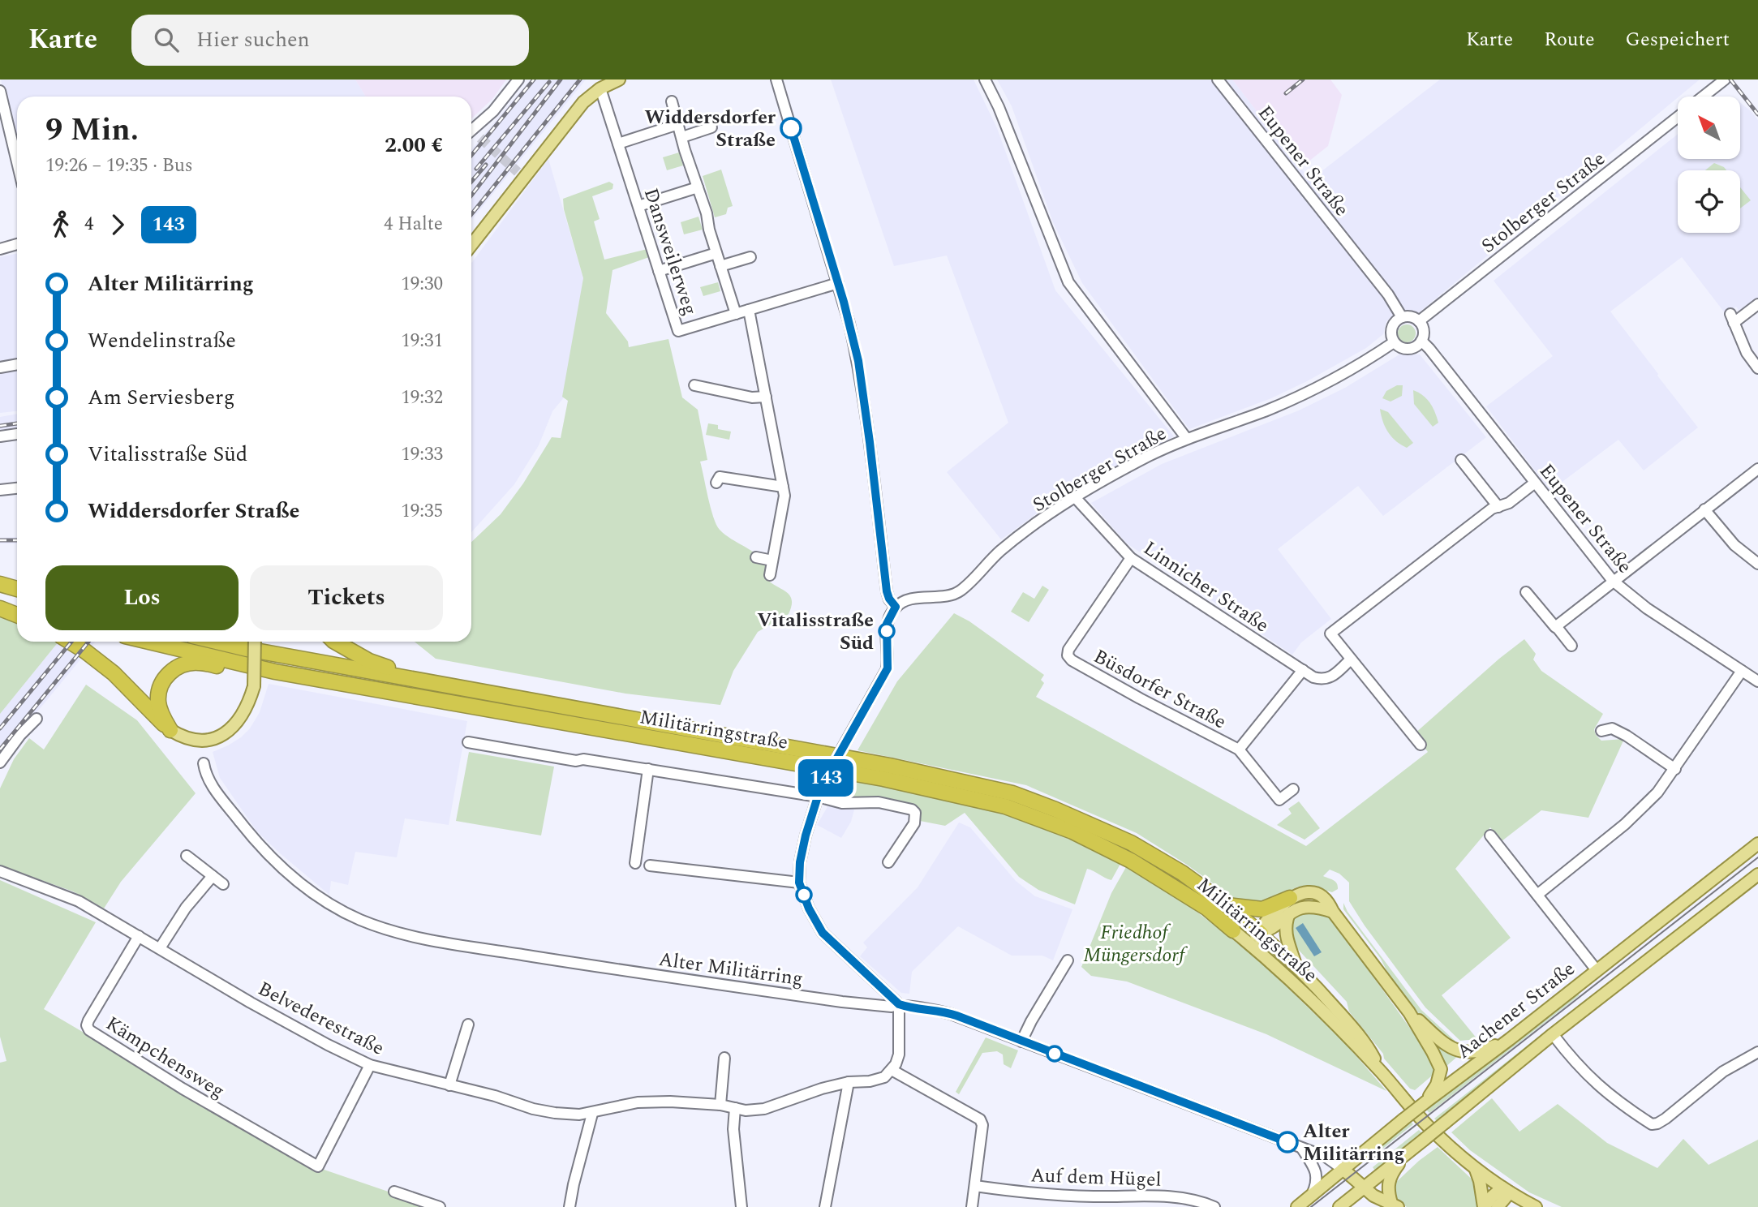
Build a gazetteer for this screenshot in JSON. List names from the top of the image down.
{
  "streets": {
    "highway": ["Militärringstraße"],
    "main road": ["Aachener Straße"],
    "street": [
      "Eupener Straße",
      "Stolberger Straße",
      "Dansweilerweg",
      "Linnicher Straße",
      "Büsdorfer Straße",
      "Alter Militärring",
      "Belvederestraße",
      "Kämpchensweg",
      "Auf dem Hügel"
    ]
  },
  "crossings": [
    ["Eupener Straße", "Stolberger Straße"],
    ["Stolberger Straße", "Linnicher Straße"],
    ["Linnicher Straße", "Büsdorfer Straße"],
    ["Alter Militärring", "Aachener Straße"],
    ["Belvederestraße", "Kämpchensweg"]
  ],
  "parks": ["Friedhof Müngersdorf"],
  "places": ["Widdersdorfer Straße", "Vitalisstraße Süd", "Alter Militärring"],
  "lines": ["bus line 143"],
  "north": "top left",
  "page": {
    "header": "Karte",
    "search": "Hier suchen",
    "nav": ["Karte", "Route", "Gespeichert"],
    "on_map": "143",
    "heading": ["9 Min.", "19:26 – 19:35 · Bus", "2.00 €"],
    "legs": ["4", "143", "4 Halte"],
    "list": [
      {
        "name": "Alter Militärring",
        "value": "19:30"
      },
      {
        "name": "Wendelinstraße",
        "value": "19:31"
      },
      {
        "name": "Am Serviesberg",
        "value": "19:32"
      },
      {
        "name": "Vitalisstraße Süd",
        "value": "19:33"
      },
      {
        "name": "Widdersdorfer Straße",
        "value": "19:35"
      }
    ],
    "buttons": ["Los", "Tickets"]
  }
}
